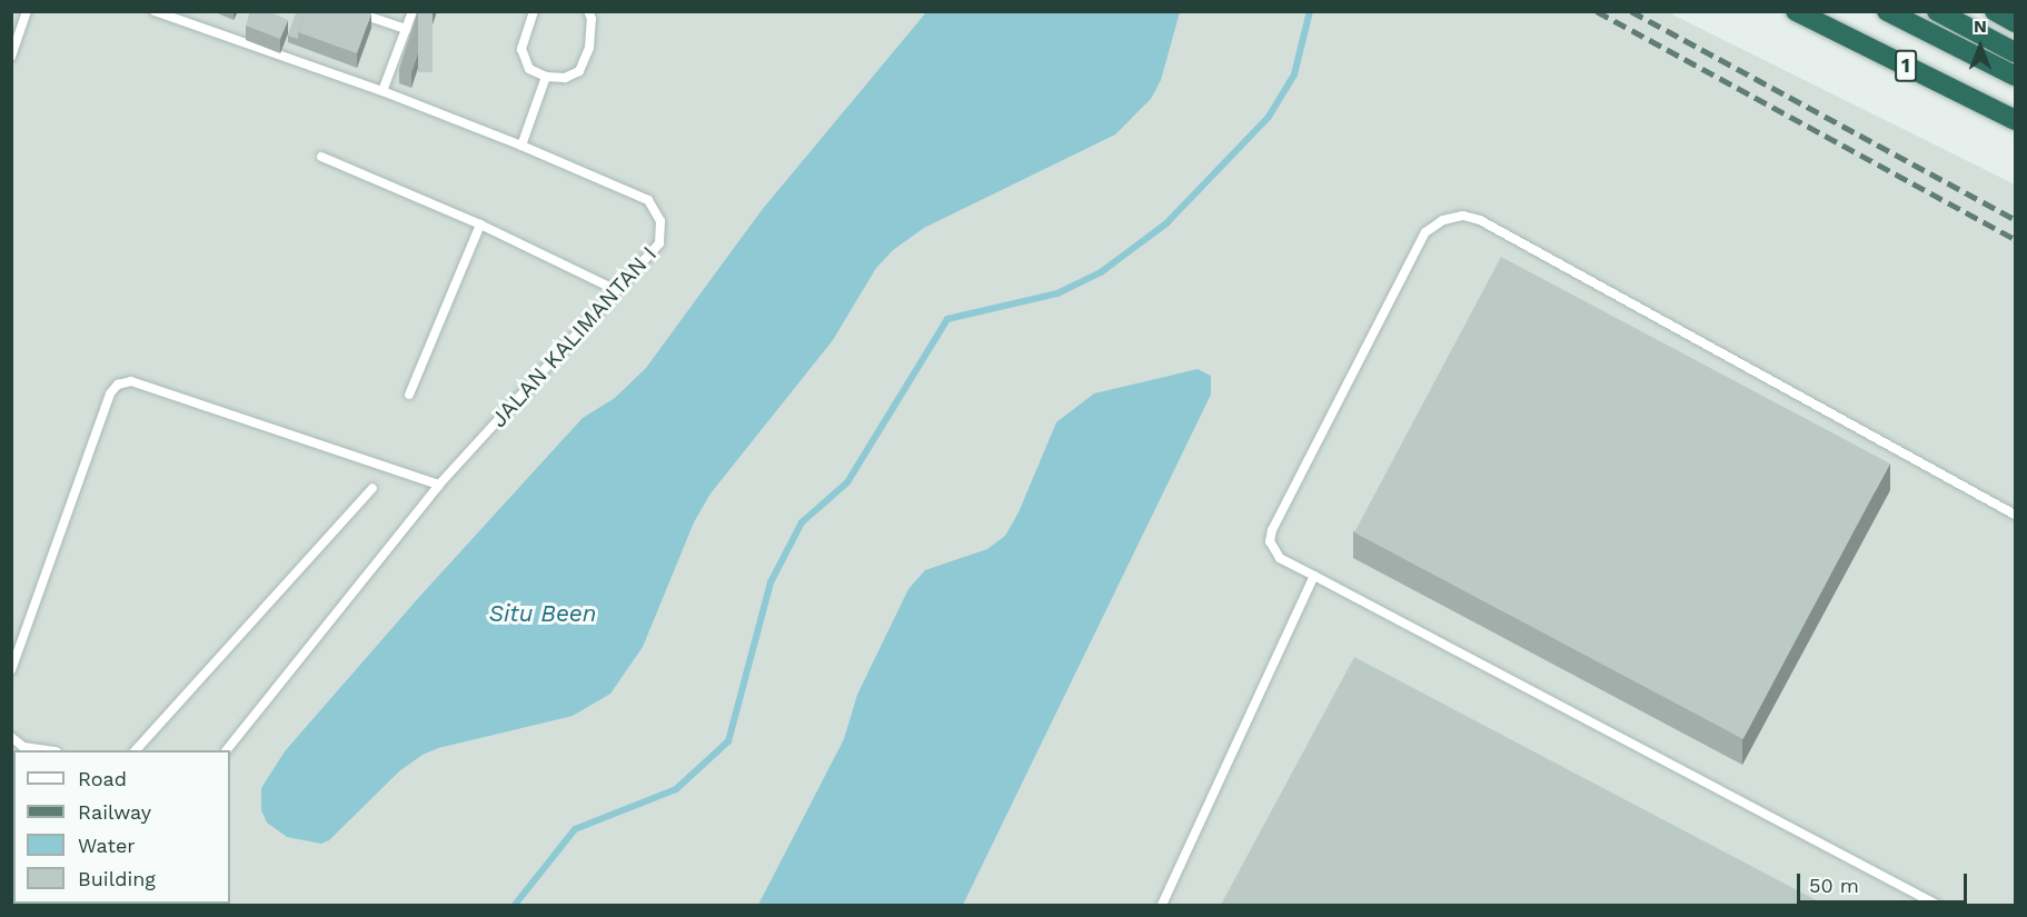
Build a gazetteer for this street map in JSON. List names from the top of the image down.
{
  "streets": {
    "highway": ["1"],
    "lane": ["JALAN KALIMANTAN I"]
  },
  "water": ["Situ Been"],
  "legend": [
    "Road",
    "Railway",
    "Water",
    "Building"
  ],
  "scale_bar": "50 m",
  "north": "top"
}
